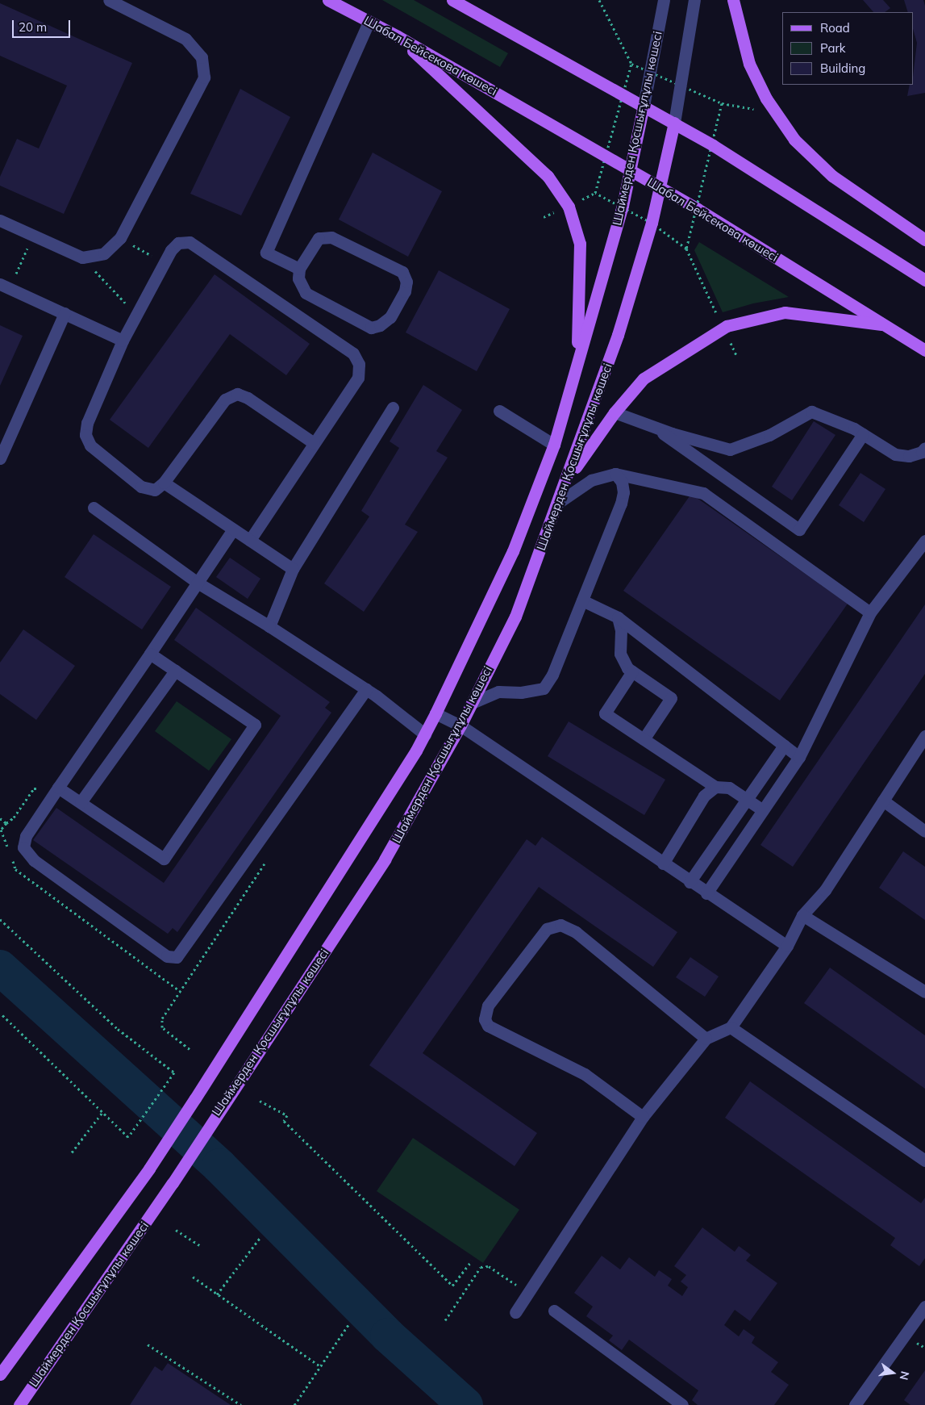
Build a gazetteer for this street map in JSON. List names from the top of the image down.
{
  "streets": {
    "main road": ["Шабал Бейсекова көшесі", "Шаймерден Қосшығұлұлы көшесі"]
  },
  "crossings": [
    ["Шабал Бейсекова көшесі", "Шаймерден Қосшығұлұлы көшесі"]
  ],
  "legend": ["Road", "Park", "Building"],
  "scale_bar": "20 m",
  "north": "right"
}
